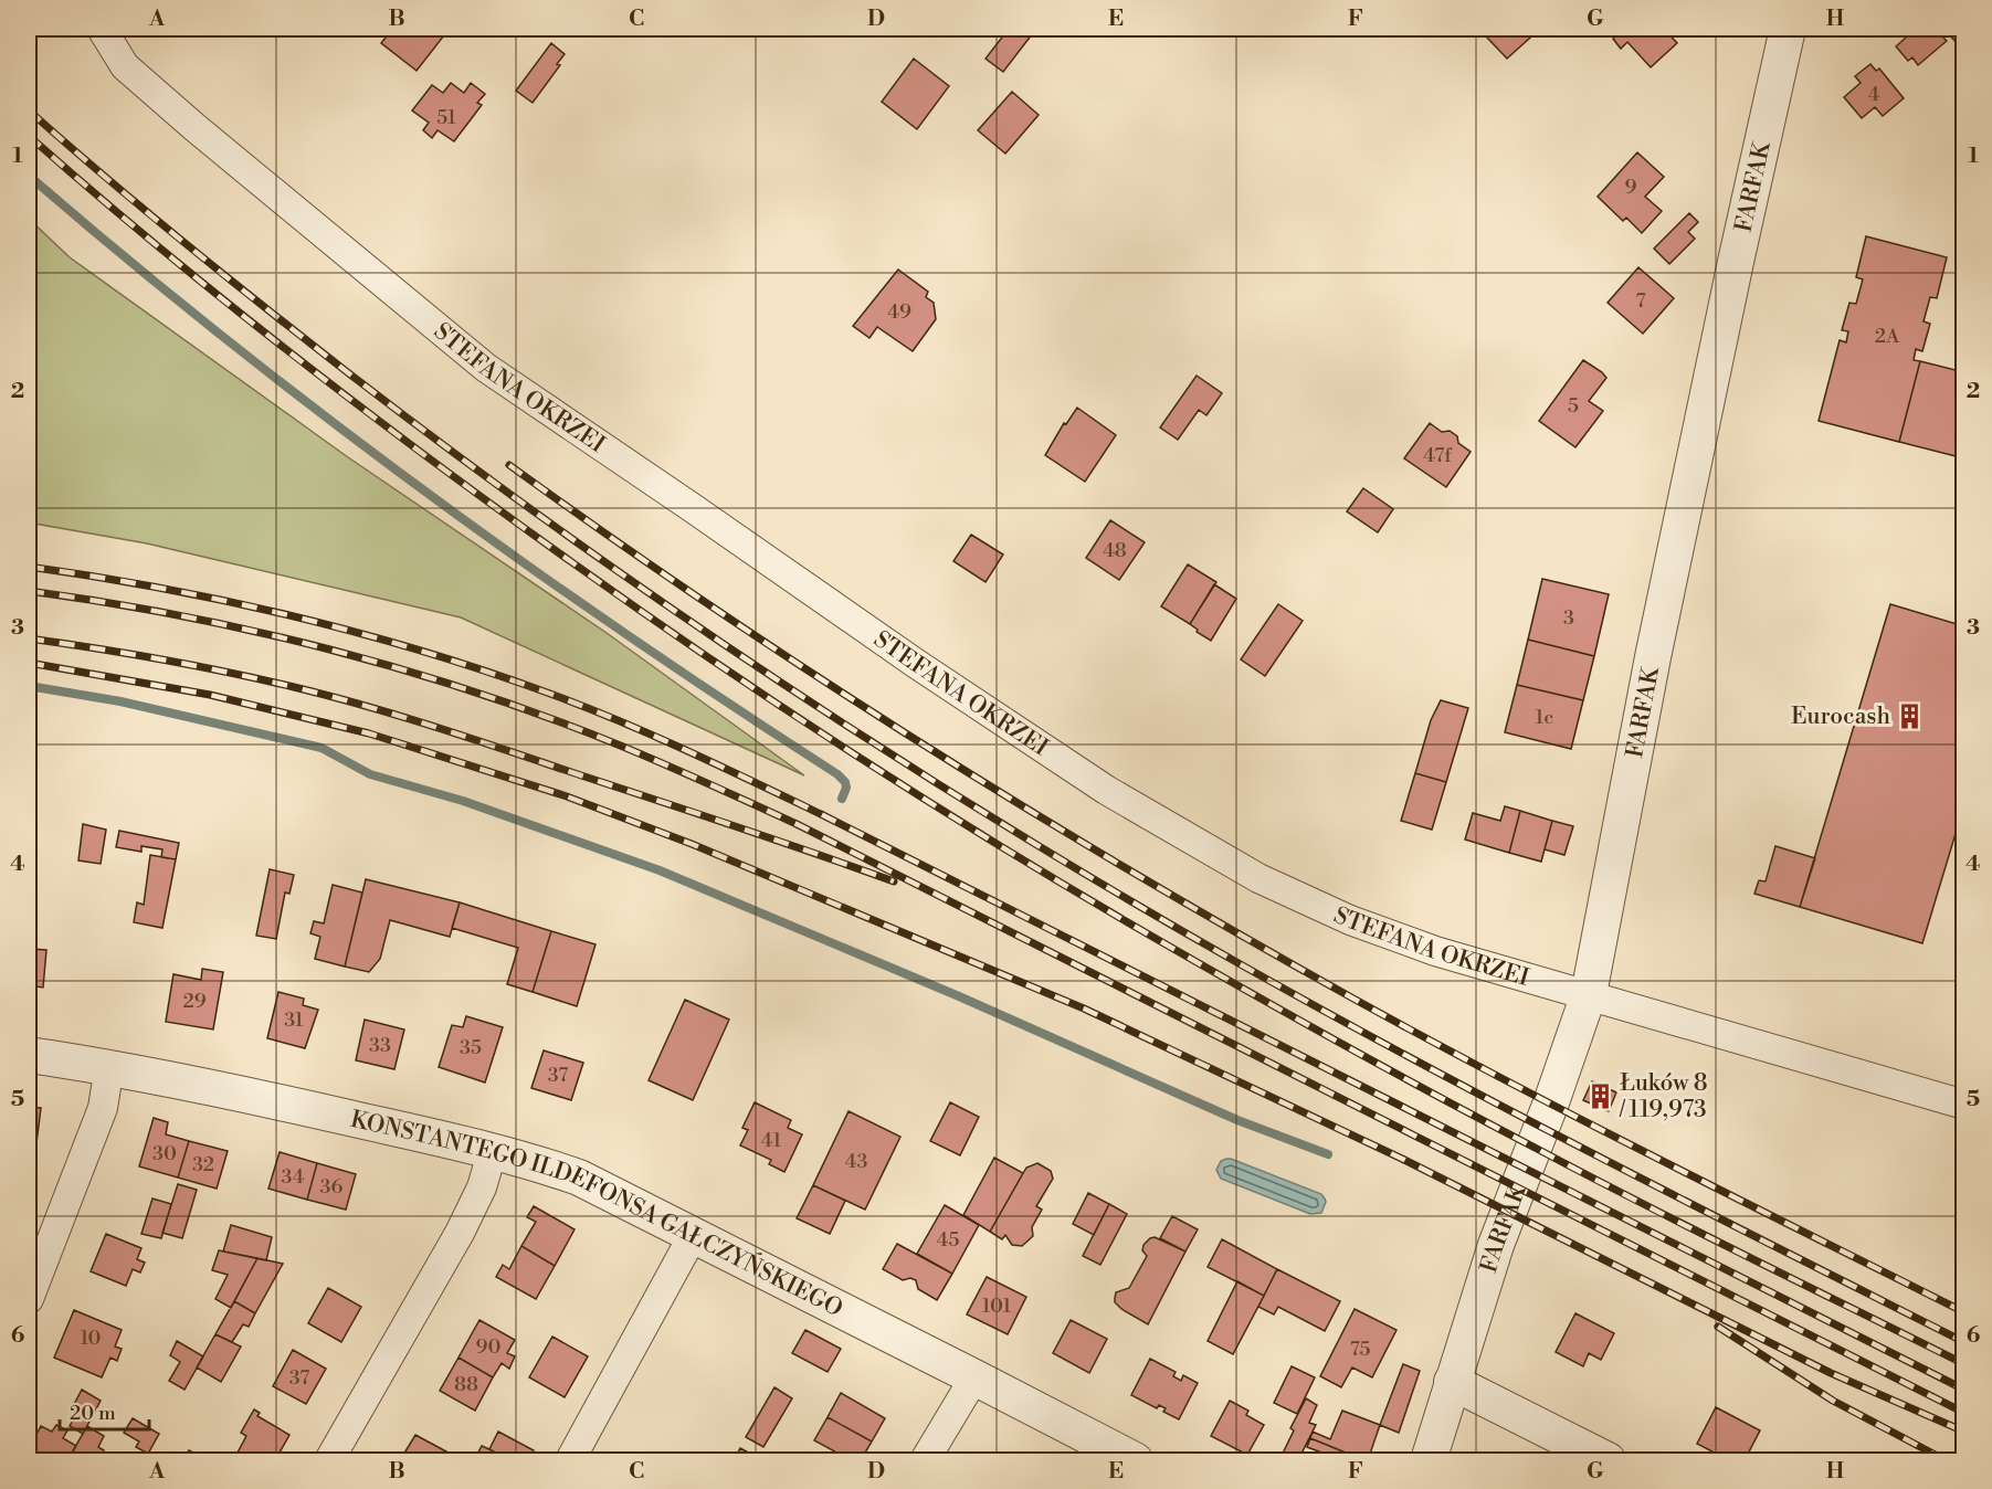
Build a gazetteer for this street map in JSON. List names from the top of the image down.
{
  "streets": {
    "street": ["FARFAK", "STEFANA OKRZEI", "KONSTANTEGO ILDEFONSA GAŁCZYŃSKIEGO"]
  },
  "crossings": [
    ["FARFAK", "STEFANA OKRZEI"]
  ],
  "places": {
    "building": ["Eurocash", "Łuków 8 / 119,973"]
  },
  "house_numbers": [
    "4",
    "51",
    "9",
    "7",
    "49",
    "2A",
    "5",
    "47f",
    "48",
    "3",
    "1c",
    "29",
    "31",
    "33",
    "35",
    "37",
    "41",
    "30",
    "43",
    "32",
    "34",
    "36",
    "45",
    "101",
    "10",
    "90",
    "75",
    "37",
    "88"
  ],
  "scale_bar": "20 m",
  "grid": {
    "columns": [
      "A",
      "B",
      "C",
      "D",
      "E",
      "F",
      "G",
      "H"
    ],
    "rows": [
      "1",
      "2",
      "3",
      "4",
      "5",
      "6"
    ]
  }
}
